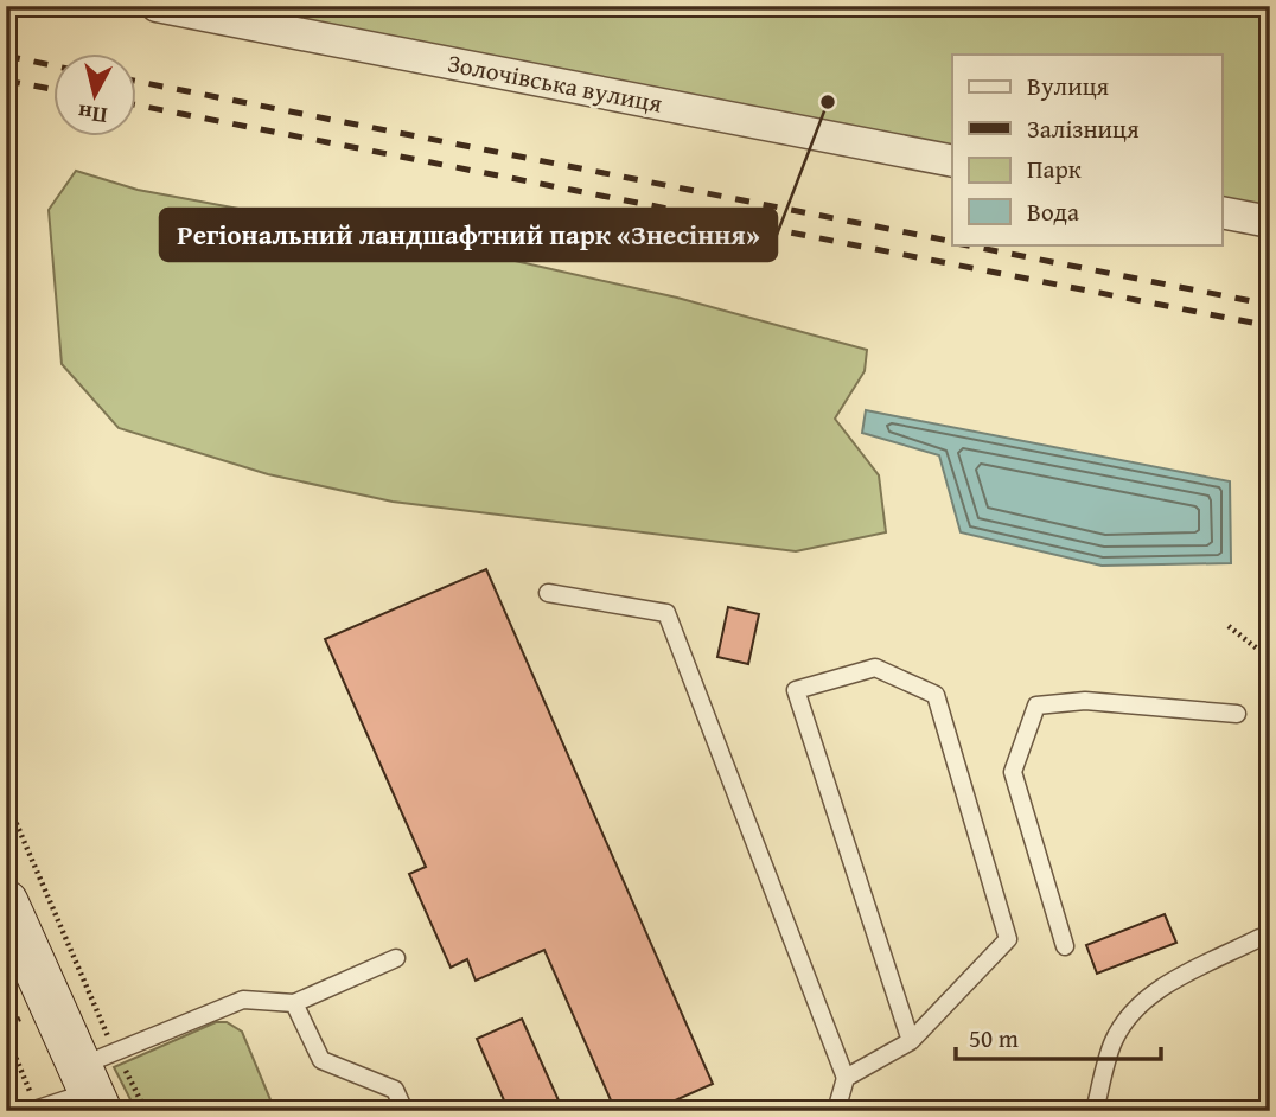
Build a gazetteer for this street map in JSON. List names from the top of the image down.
{
  "streets": {
    "street": ["Золочівська вулиця"]
  },
  "places": ["Регіональний ландшафтний парк «Знесіння»"],
  "legend": [
    "Вулиця",
    "Залізниця",
    "Парк",
    "Вода"
  ],
  "scale_bar": "50 m",
  "north": "bottom"
}
